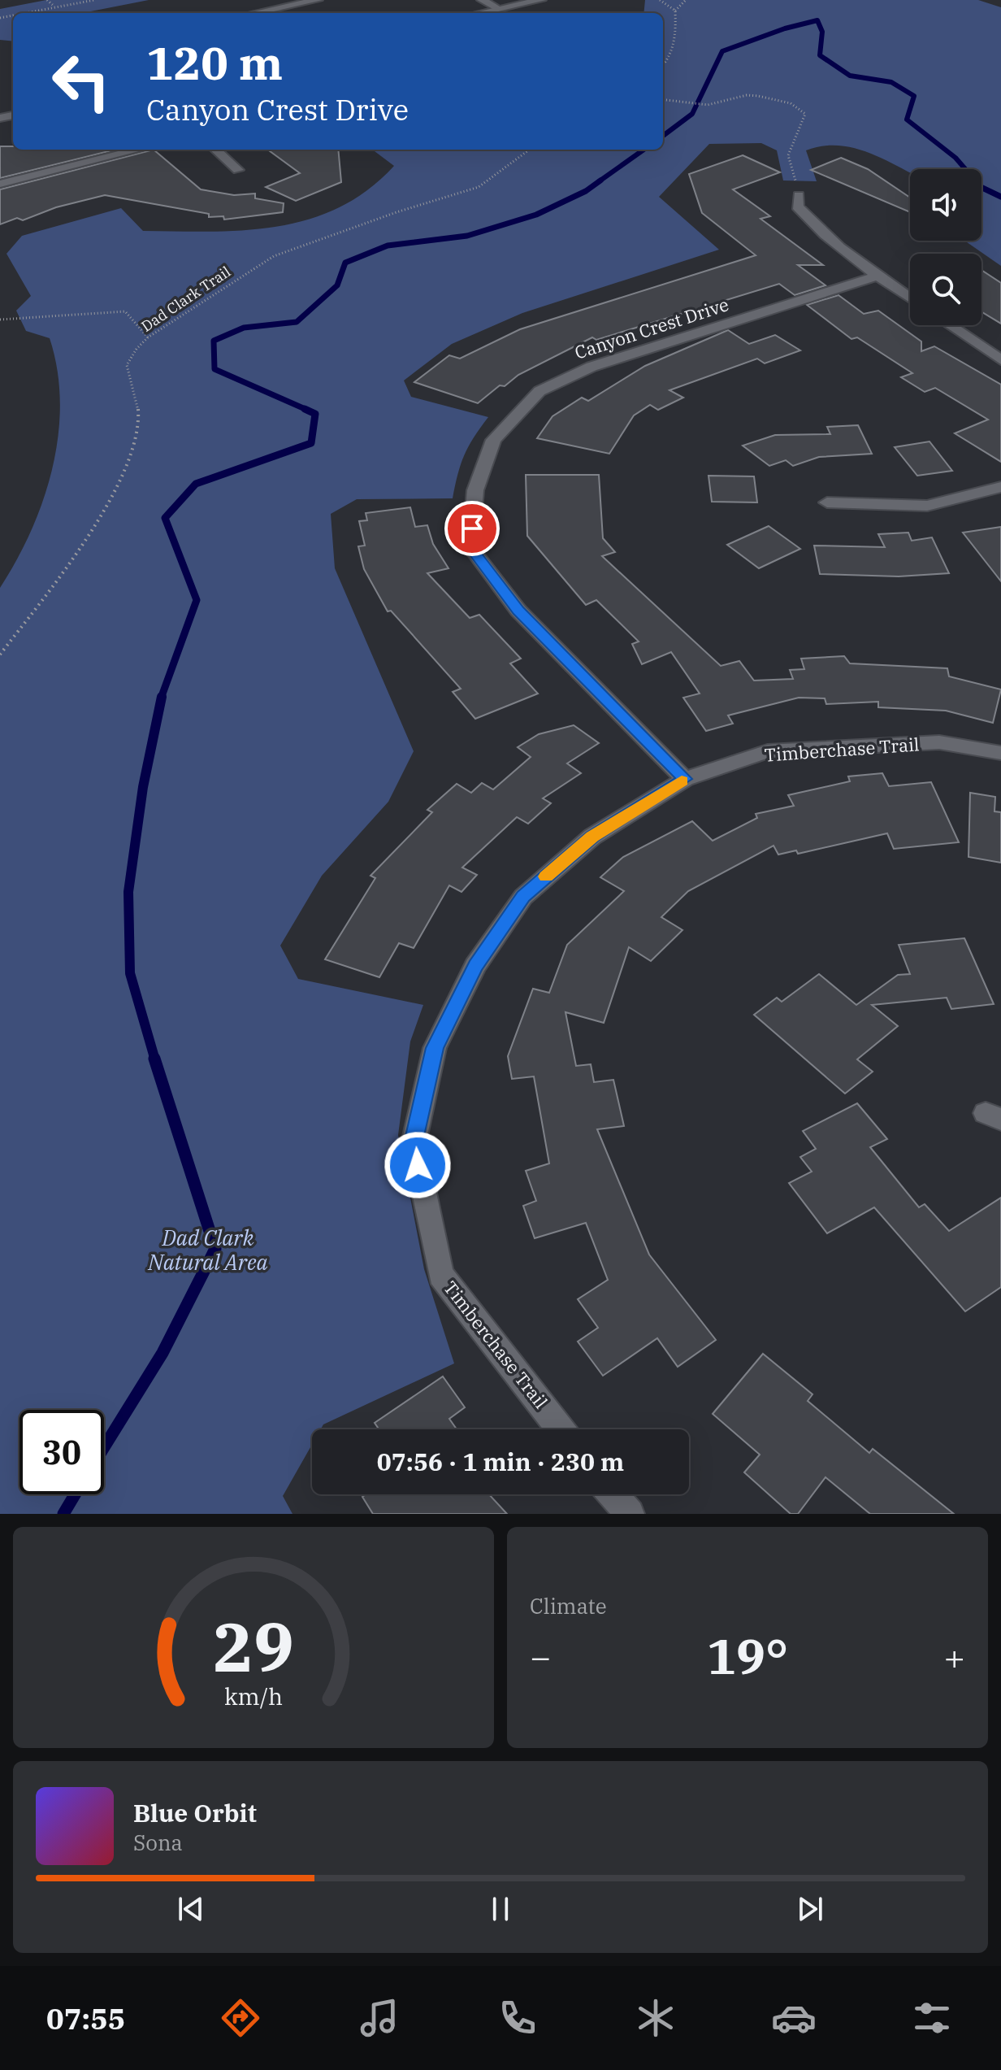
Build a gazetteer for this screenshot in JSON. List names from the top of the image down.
{
  "streets": {
    "street": ["Canyon Crest Drive", "Timberchase Trail"],
    "path": ["Dad Clark Trail"]
  },
  "crossings": [
    ["Canyon Crest Drive", "Timberchase Trail"]
  ],
  "parks": ["Dad Clark Natural Area"],
  "page": {
    "turn": ["120 m", "Canyon Crest Drive"],
    "limit": "30",
    "trip": "07:56 · 1 min · 230 m",
    "tile": "Climate",
    "heat": ["−", "19°", "+"],
    "song": ["Blue Orbit", "Sona"],
    "tabs": "07:55",
    "gauge": ["29", "km/h"]
  }
}
